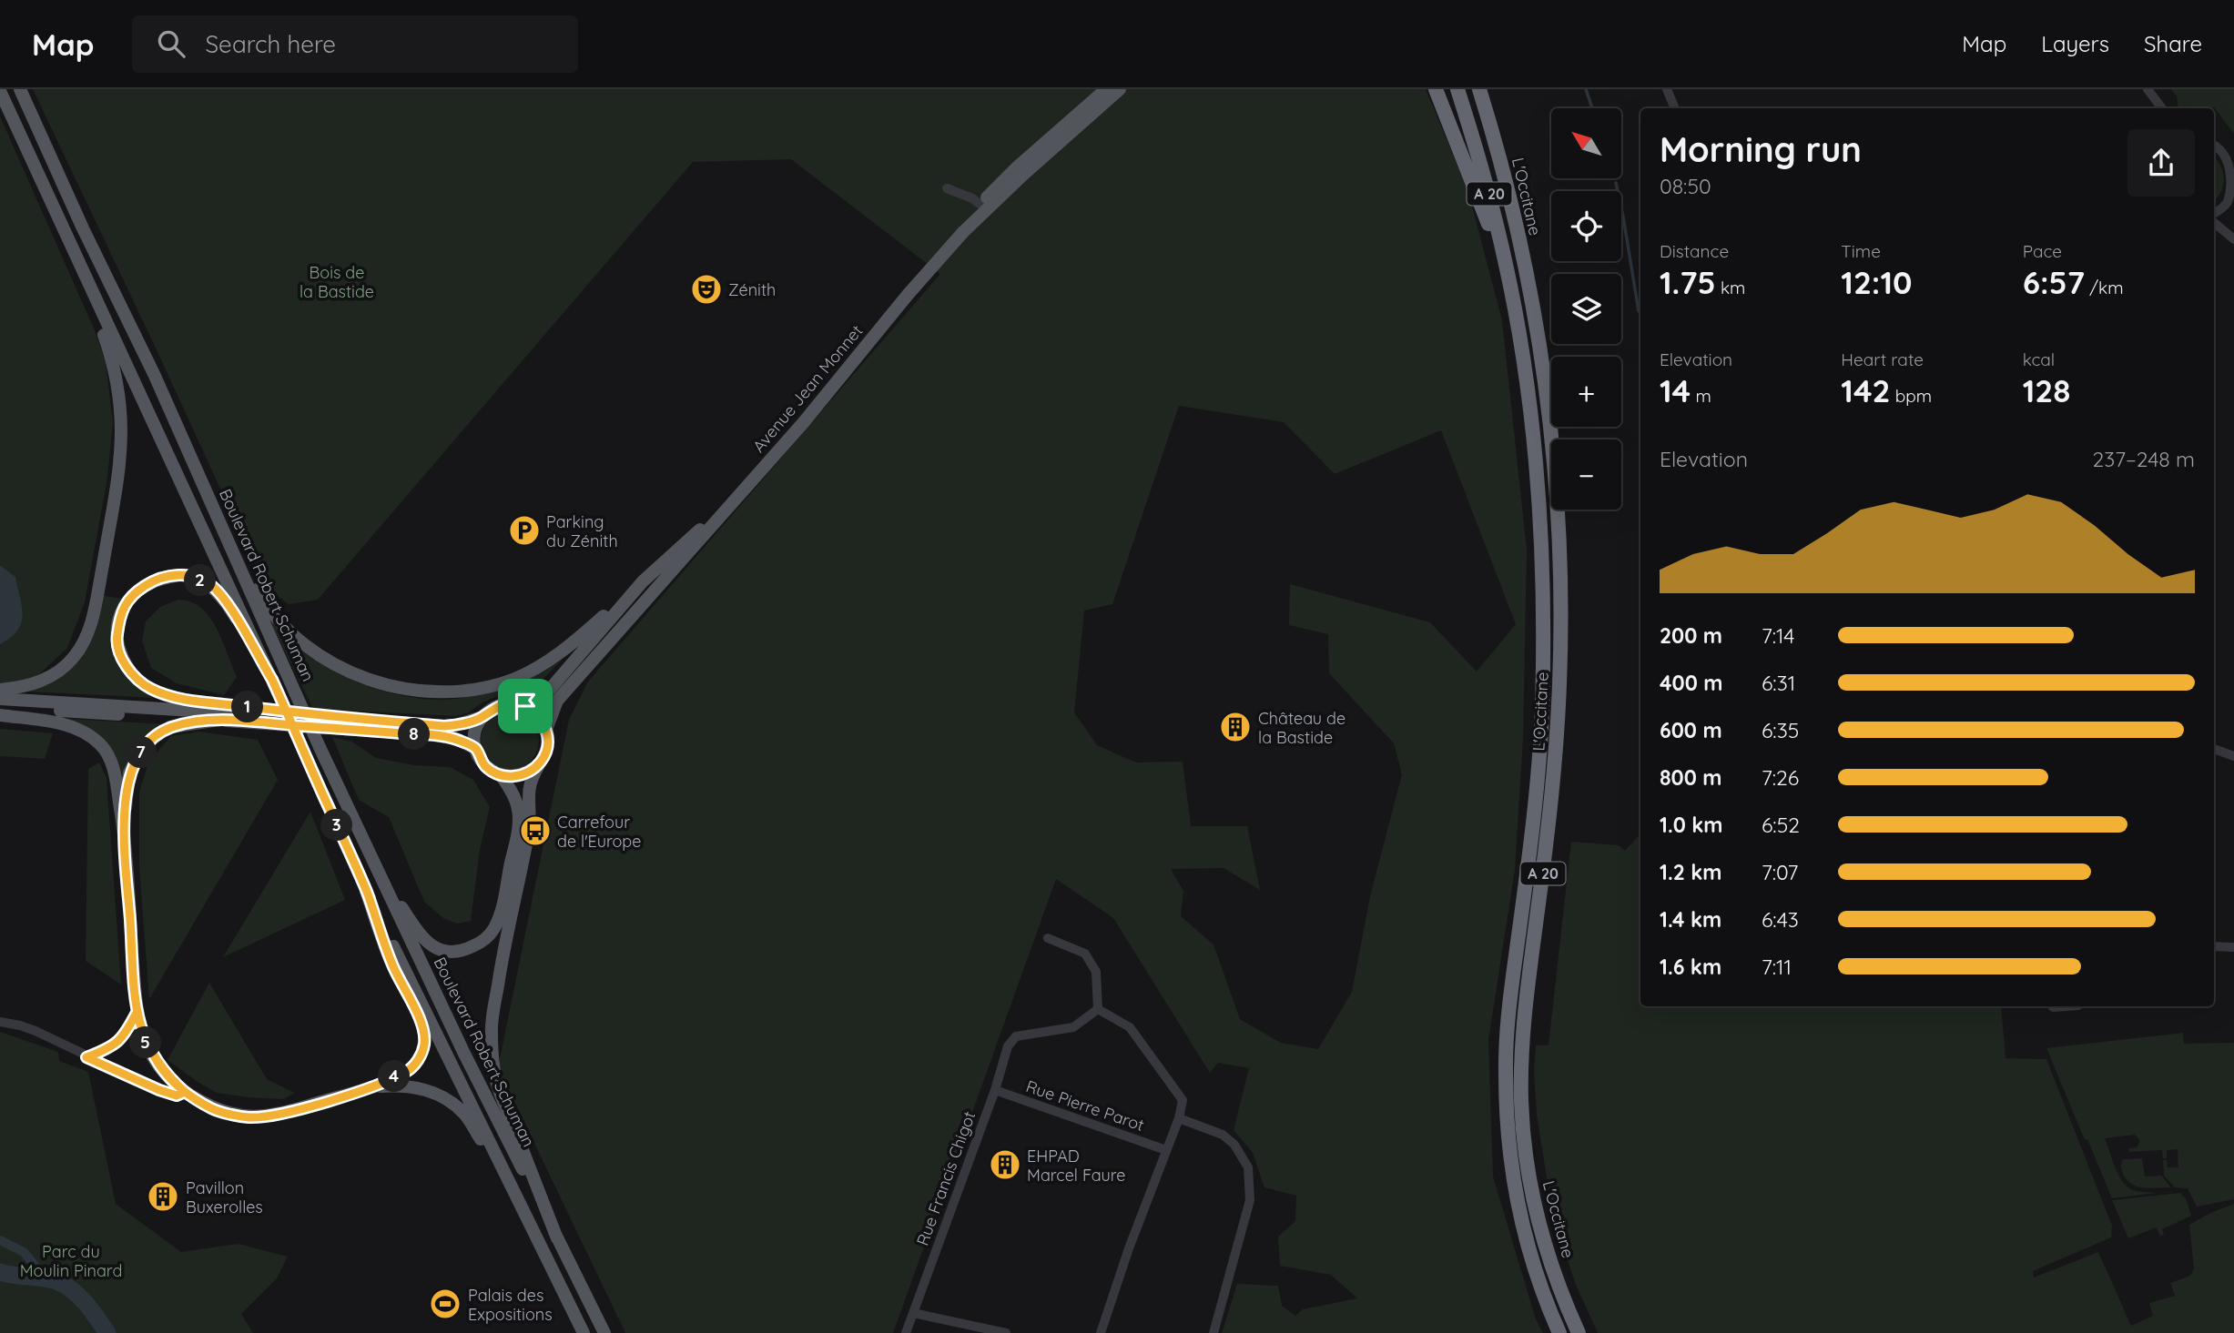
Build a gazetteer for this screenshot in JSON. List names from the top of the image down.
{
  "streets": {
    "highway": ["A 20", "L'Occitane"],
    "main road": ["Avenue Jean Monnet", "Boulevard Robert Schuman"],
    "street": ["Rue Pierre Parot", "Rue Francis Chigot"]
  },
  "crossings": [
    ["Rue Pierre Parot", "Rue Francis Chigot"]
  ],
  "parks": ["Bois de la Bastide", "Parc du Moulin Pinard"],
  "places": {
    "theatre": ["Zénith"],
    "parking": ["Parking du Zénith"],
    "building": ["Château de la Bastide", "EHPAD Marcel Faure", "Pavillon Buxerolles"],
    "bus stop": ["Carrefour de l'Europe"],
    "sports": ["Palais des Expositions"]
  },
  "north": "top left",
  "page": {
    "header": "Map",
    "search": "Search here",
    "nav": ["Map", "Layers", "Share"],
    "map_buttons": ["+", "−"],
    "heading": ["Morning run", "08:50"],
    "stats": [
      ["Distance", "1.75 km"],
      ["Time", "12:10"],
      ["Pace", "6:57 /km"],
      ["Elevation", "14 m"],
      ["Heart rate", "142 bpm"],
      ["kcal", "128"]
    ],
    "chart": ["Elevation", "237–248 m"],
    "pins": [
      "2",
      "1",
      "8",
      "7",
      "3",
      "5",
      "4"
    ],
    "list": [
      {
        "name": "200 m",
        "note": "7:14"
      },
      {
        "name": "400 m",
        "note": "6:31"
      },
      {
        "name": "600 m",
        "note": "6:35"
      },
      {
        "name": "800 m",
        "note": "7:26"
      },
      {
        "name": "1.0 km",
        "note": "6:52"
      },
      {
        "name": "1.2 km",
        "note": "7:07"
      },
      {
        "name": "1.4 km",
        "note": "6:43"
      },
      {
        "name": "1.6 km",
        "note": "7:11"
      }
    ]
  }
}
